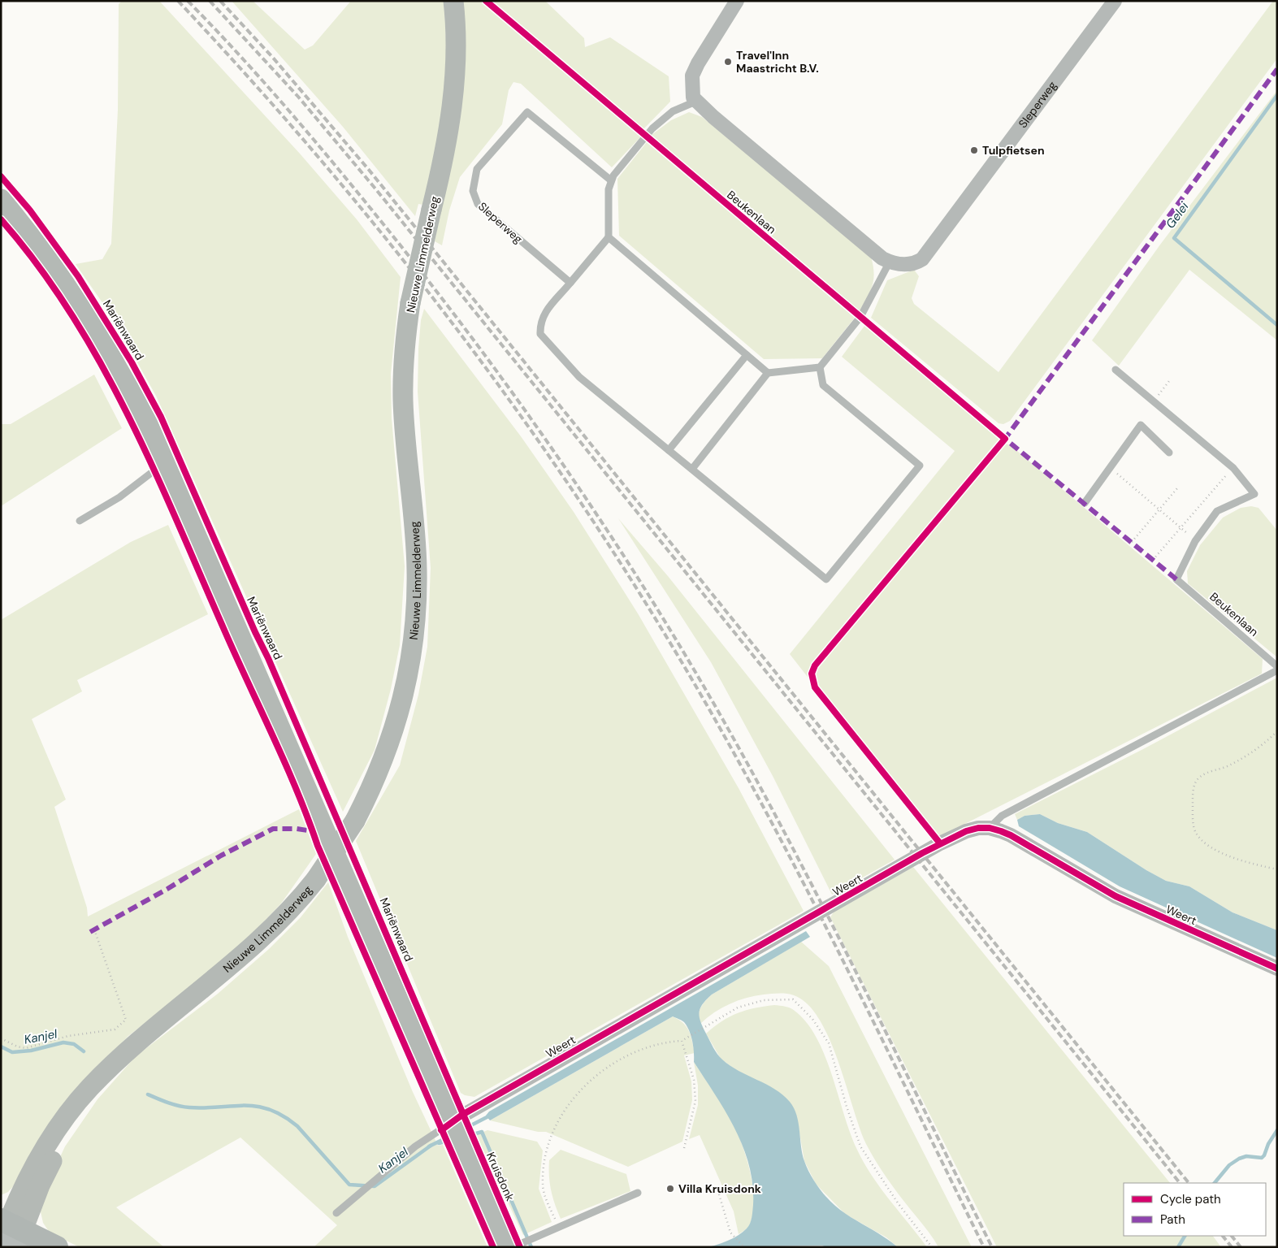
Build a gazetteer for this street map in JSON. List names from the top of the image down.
{
  "streets": {
    "street": [
      "Sleperweg",
      "Nieuwe Limmelderweg",
      "Mariënwaard",
      "Weert",
      "Kruisdonk"
    ],
    "lane": ["Beukenlaan"]
  },
  "crossings": [
    ["Mariënwaard", "Weert"],
    ["Mariënwaard", "Kruisdonk"],
    ["Weert", "Kruisdonk"]
  ],
  "water": ["Gelei", "Kanjel"],
  "places": ["Travel'Inn Maastricht B.V.", "Tulpfietsen", "Villa Kruisdonk"],
  "legend": ["Cycle path", "Path"]
}
